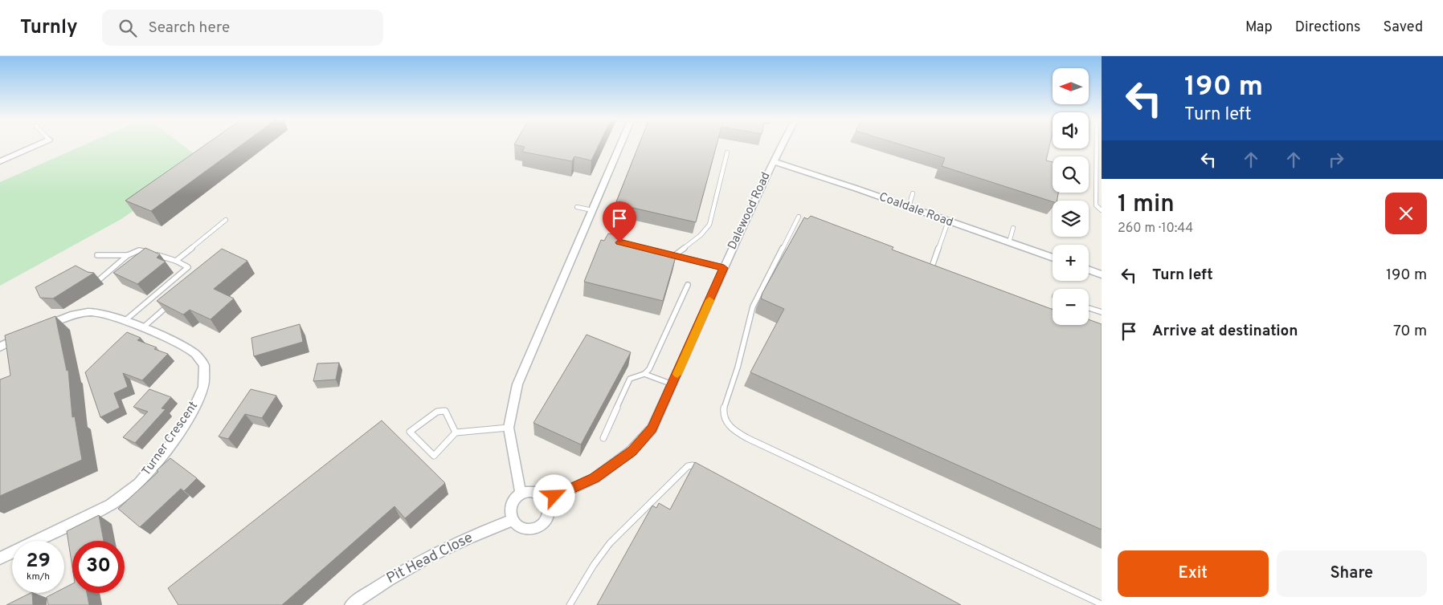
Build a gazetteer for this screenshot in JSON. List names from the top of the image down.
{
  "streets": {
    "street": [
      "Coaldale Road",
      "Dalewood Road",
      "Turner Crescent",
      "Pit Head Close"
    ]
  },
  "crossings": [
    ["Coaldale Road", "Dalewood Road"],
    ["Dalewood Road", "Pit Head Close"]
  ],
  "north": "left",
  "page": {
    "header": "Turnly",
    "search": "Search here",
    "nav": ["Map", "Directions", "Saved"],
    "turn": ["190 m", "Turn left"],
    "map_buttons": ["+", "−"],
    "heading": ["1 min", "260 m · 10:44"],
    "list": [
      {
        "name": "Turn left",
        "value": "190 m"
      },
      {
        "name": "Arrive at destination",
        "value": "70 m"
      }
    ],
    "speed": "29 km/h",
    "limit": "30",
    "buttons": ["Exit", "Share"]
  }
}
